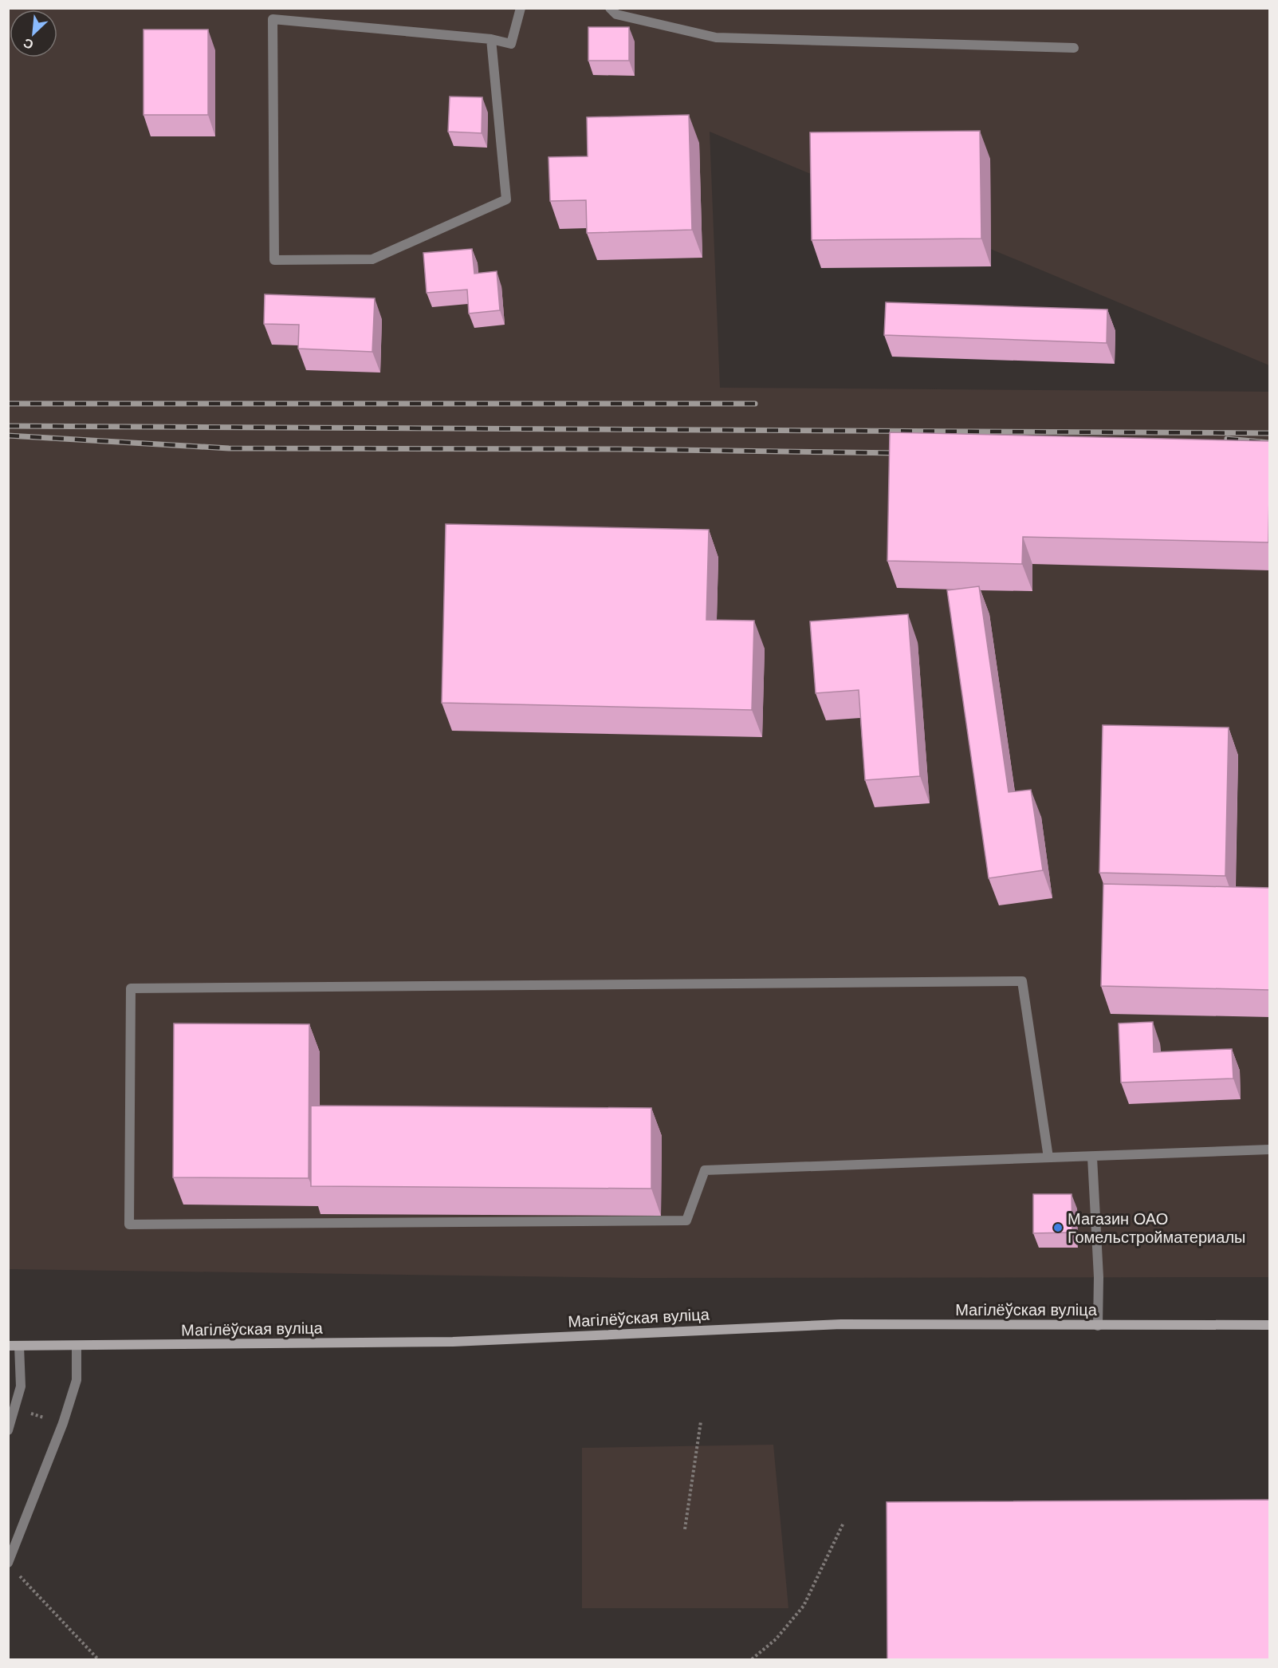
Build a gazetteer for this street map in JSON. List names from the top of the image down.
{
  "streets": {
    "street": ["Магілёўская вуліца"]
  },
  "places": ["Магазин ОАО Гомельстройматериалы"],
  "north": "bottom left"
}
